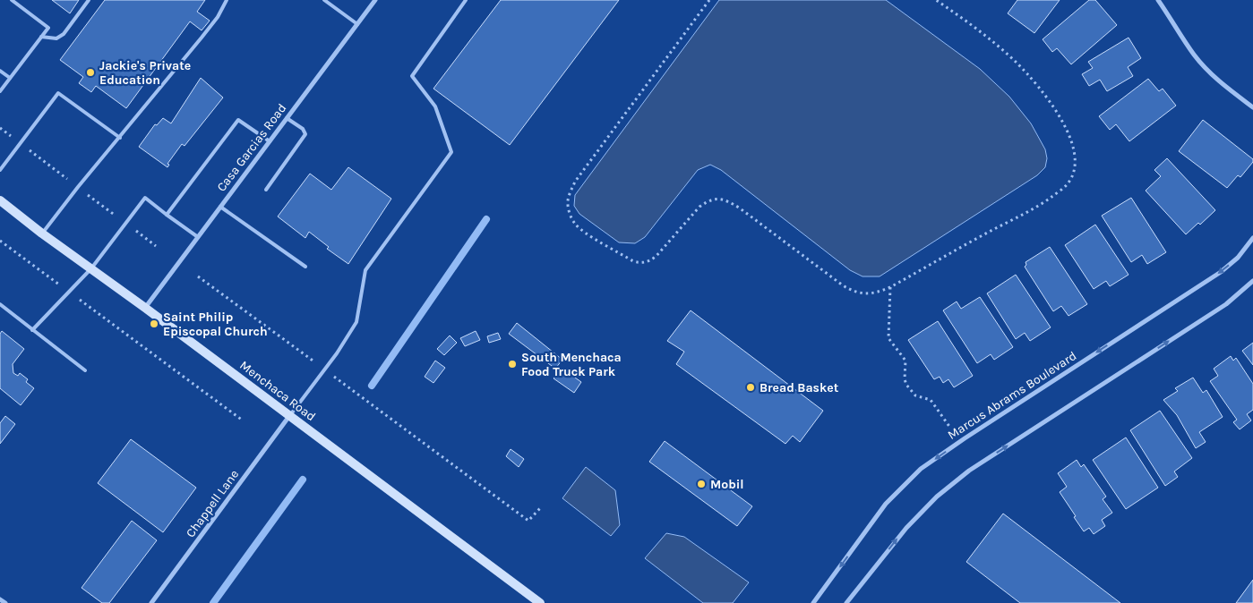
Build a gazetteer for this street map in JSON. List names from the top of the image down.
{
  "streets": {
    "main road": ["Menchaca Road"],
    "street": ["Casa Garcias Road", "Marcus Abrams Boulevard", "Chappell Lane"]
  },
  "crossings": [
    ["Casa Garcias Road", "Menchaca Road"],
    ["Menchaca Road", "Chappell Lane"]
  ],
  "places": [
    "Jackie's Private Education",
    "Saint Philip Episcopal Church",
    "South Menchaca Food Truck Park",
    "Bread Basket",
    "Mobil"
  ]
}
